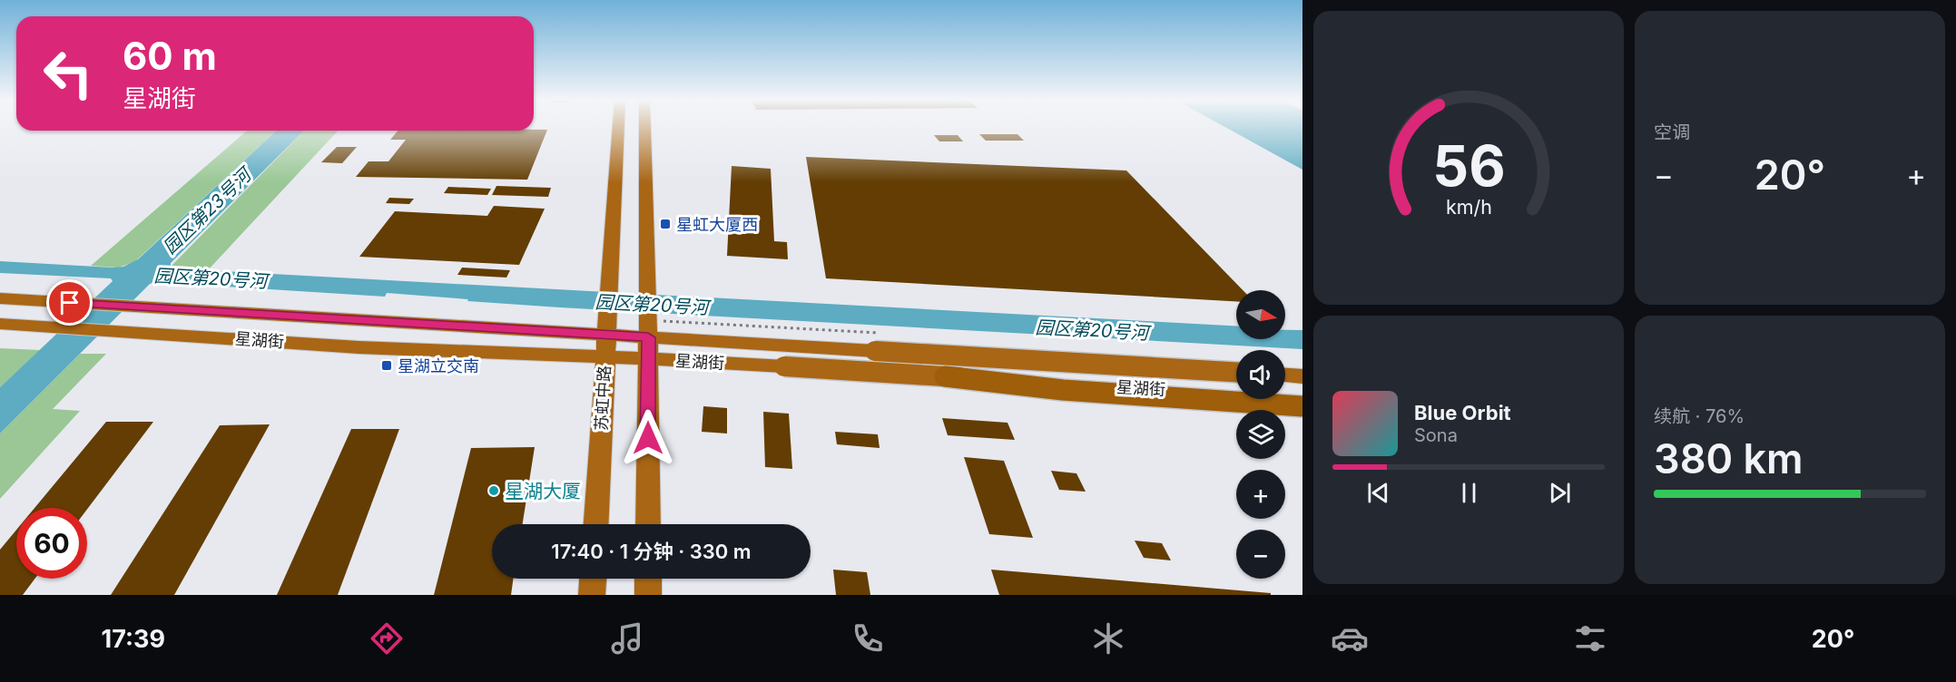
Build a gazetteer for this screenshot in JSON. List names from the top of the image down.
{
  "streets": {
    "main road": ["星湖街", "苏虹中路"]
  },
  "crossings": [
    ["星湖街", "苏虹中路"]
  ],
  "water": ["园区第23号河", "园区第20号河"],
  "places": {
    "transit": ["星虹大厦西", "星湖立交南"],
    "other": ["星湖大厦"]
  },
  "north": "right",
  "page": {
    "tile": [
      "空调",
      ["续航 · 76%", "380 km"]
    ],
    "turn": ["60 m", "星湖街"],
    "heat": ["−", "20°", "+"],
    "map_buttons": ["+", "−"],
    "song": ["Blue Orbit", "Sona"],
    "limit": "60",
    "trip": "17:40 · 1 分钟 · 330 m",
    "tabs": ["17:39", "20°"],
    "gauge": ["56", "km/h"]
  }
}
